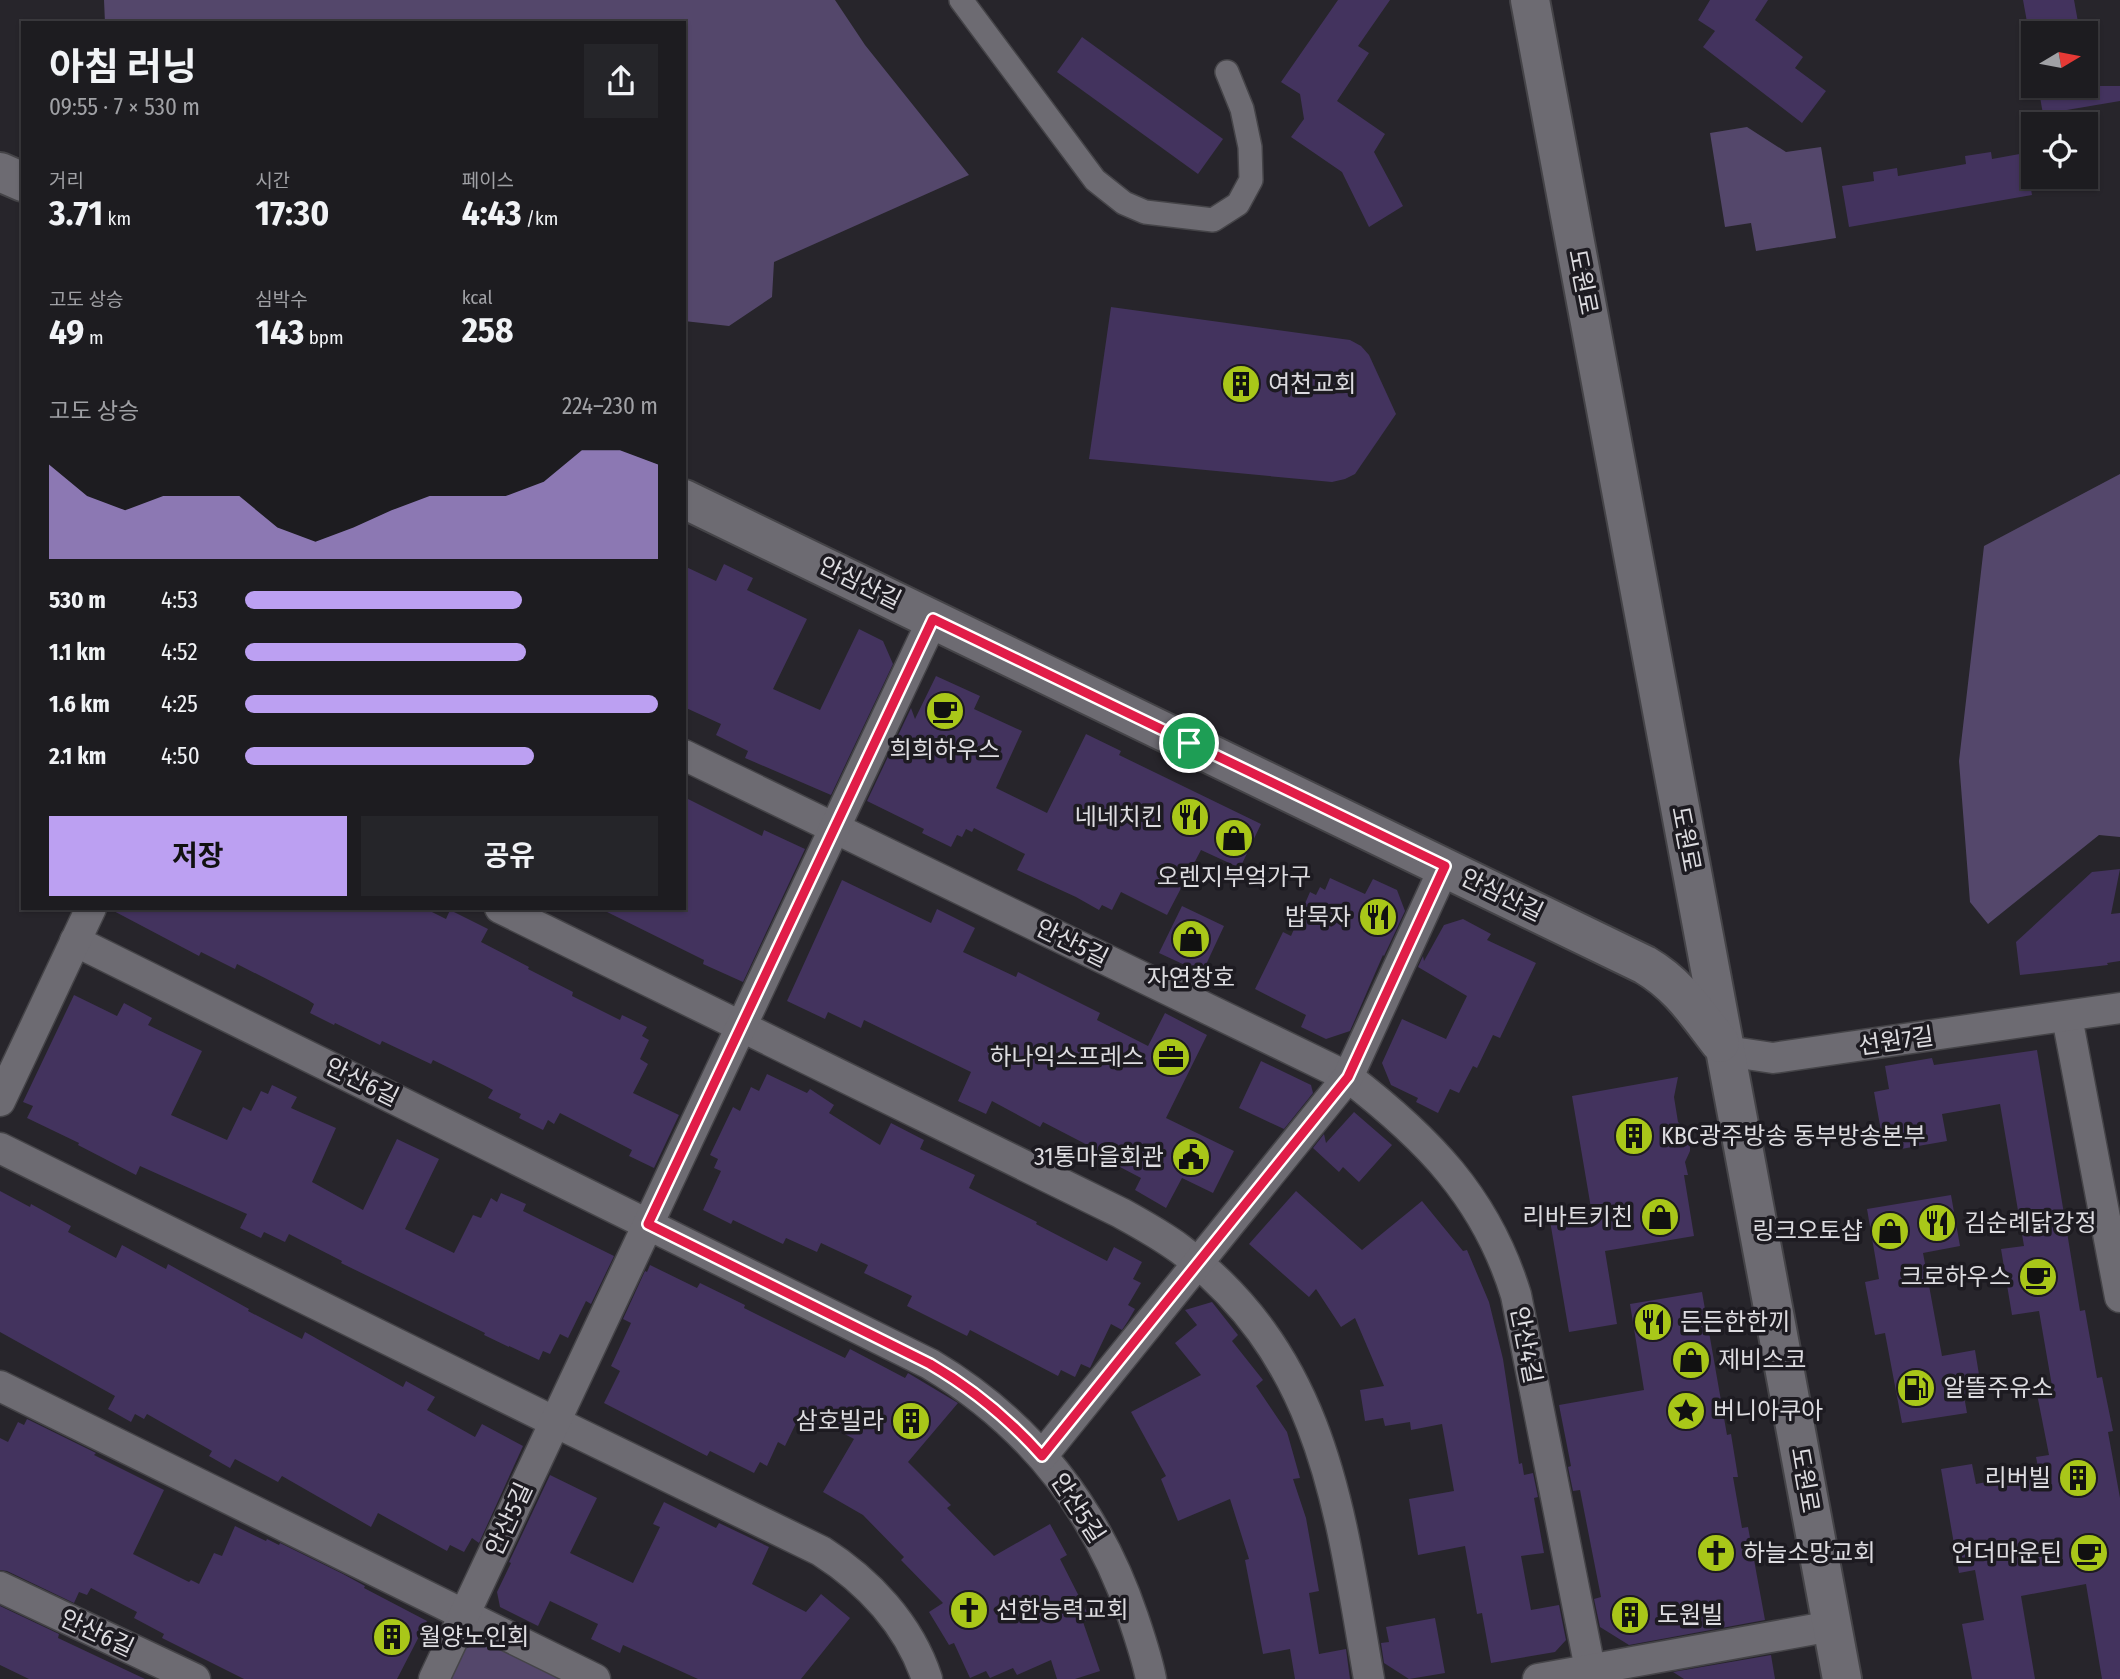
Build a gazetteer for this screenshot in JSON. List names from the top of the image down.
{
  "streets": {
    "street": [
      "도원로",
      "안심산길",
      "안산5길",
      "선원7길",
      "안산6길",
      "안산4길"
    ]
  },
  "crossings": [
    ["도원로", "안심산길"],
    ["도원로", "선원7길"],
    ["안심산길", "안산5길"],
    ["안심산길", "선원7길"],
    ["안산5길", "안산6길"],
    ["안산5길", "안산4길"]
  ],
  "places": {
    "building": [
      "여천교회",
      "KBC광주방송 동부방송본부",
      "삼호빌라",
      "리버빌",
      "도원빌",
      "월양노인회"
    ],
    "cafe": ["희희하우스", "크로하우스", "언더마운틴"],
    "restaurant": [
      "네네치킨",
      "밥묵자",
      "김순례닭강정",
      "든든한한끼"
    ],
    "shop": [
      "오렌지부엌가구",
      "자연창호",
      "리바트키친",
      "링크오토샵",
      "제비스코"
    ],
    "office": ["하나익스프레스"],
    "public building": ["31통마을회관"],
    "fuel station": ["알뜰주유소"],
    "place": ["버니아쿠아"],
    "church": ["하늘소망교회", "선한능력교회"]
  },
  "north": "right",
  "page": {
    "heading": ["아침 러닝", "09:55 · 7 × 530 m"],
    "stats": [
      ["거리", "3.71 km"],
      ["시간", "17:30"],
      ["페이스", "4:43 /km"],
      ["고도 상승", "49 m"],
      ["심박수", "143 bpm"],
      ["kcal", "258"]
    ],
    "chart": ["고도 상승", "224–230 m"],
    "list": [
      {
        "name": "530 m",
        "note": "4:53"
      },
      {
        "name": "1.1 km",
        "note": "4:52"
      },
      {
        "name": "1.6 km",
        "note": "4:25"
      },
      {
        "name": "2.1 km",
        "note": "4:50"
      }
    ],
    "buttons": ["저장", "공유"]
  }
}
